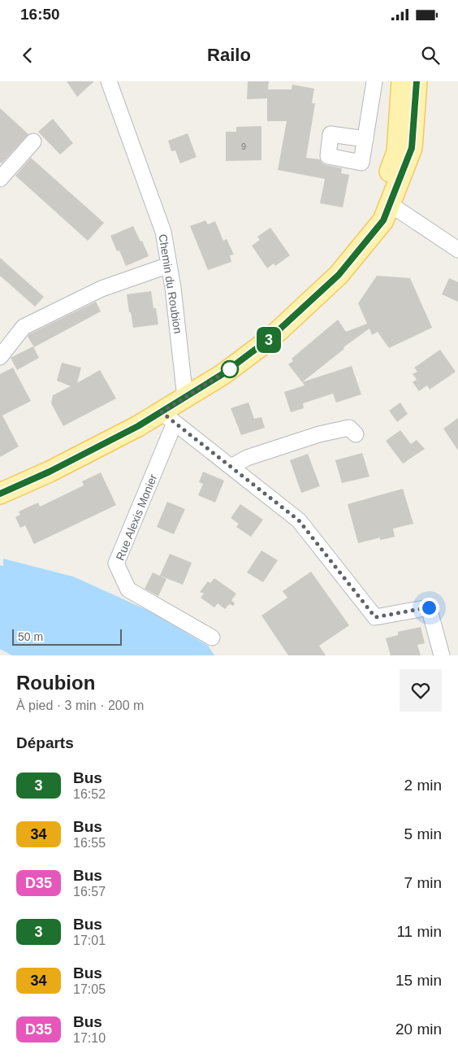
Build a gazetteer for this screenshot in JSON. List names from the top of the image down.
{
  "streets": {
    "street": ["Chemin du Roubion", "Rue Alexis Monier"]
  },
  "lines": ["bus line 3"],
  "house_numbers": ["9"],
  "scale_bar": "50 m",
  "page": {
    "status": "16:50",
    "header": "Railo",
    "on_map": "3",
    "scale": "50 m",
    "heading": [
      ["Roubion", "À pied · 3 min · 200 m"],
      "Départs"
    ],
    "list": [
      {
        "mark": "3",
        "name": "Bus",
        "note": "16:52",
        "value": "2 min"
      },
      {
        "mark": "34",
        "name": "Bus",
        "note": "16:55",
        "value": "5 min"
      },
      {
        "mark": "D35",
        "name": "Bus",
        "note": "16:57",
        "value": "7 min"
      },
      {
        "mark": "3",
        "name": "Bus",
        "note": "17:01",
        "value": "11 min"
      },
      {
        "mark": "34",
        "name": "Bus",
        "note": "17:05",
        "value": "15 min"
      },
      {
        "mark": "D35",
        "name": "Bus",
        "note": "17:10",
        "value": "20 min"
      }
    ]
  }
}
